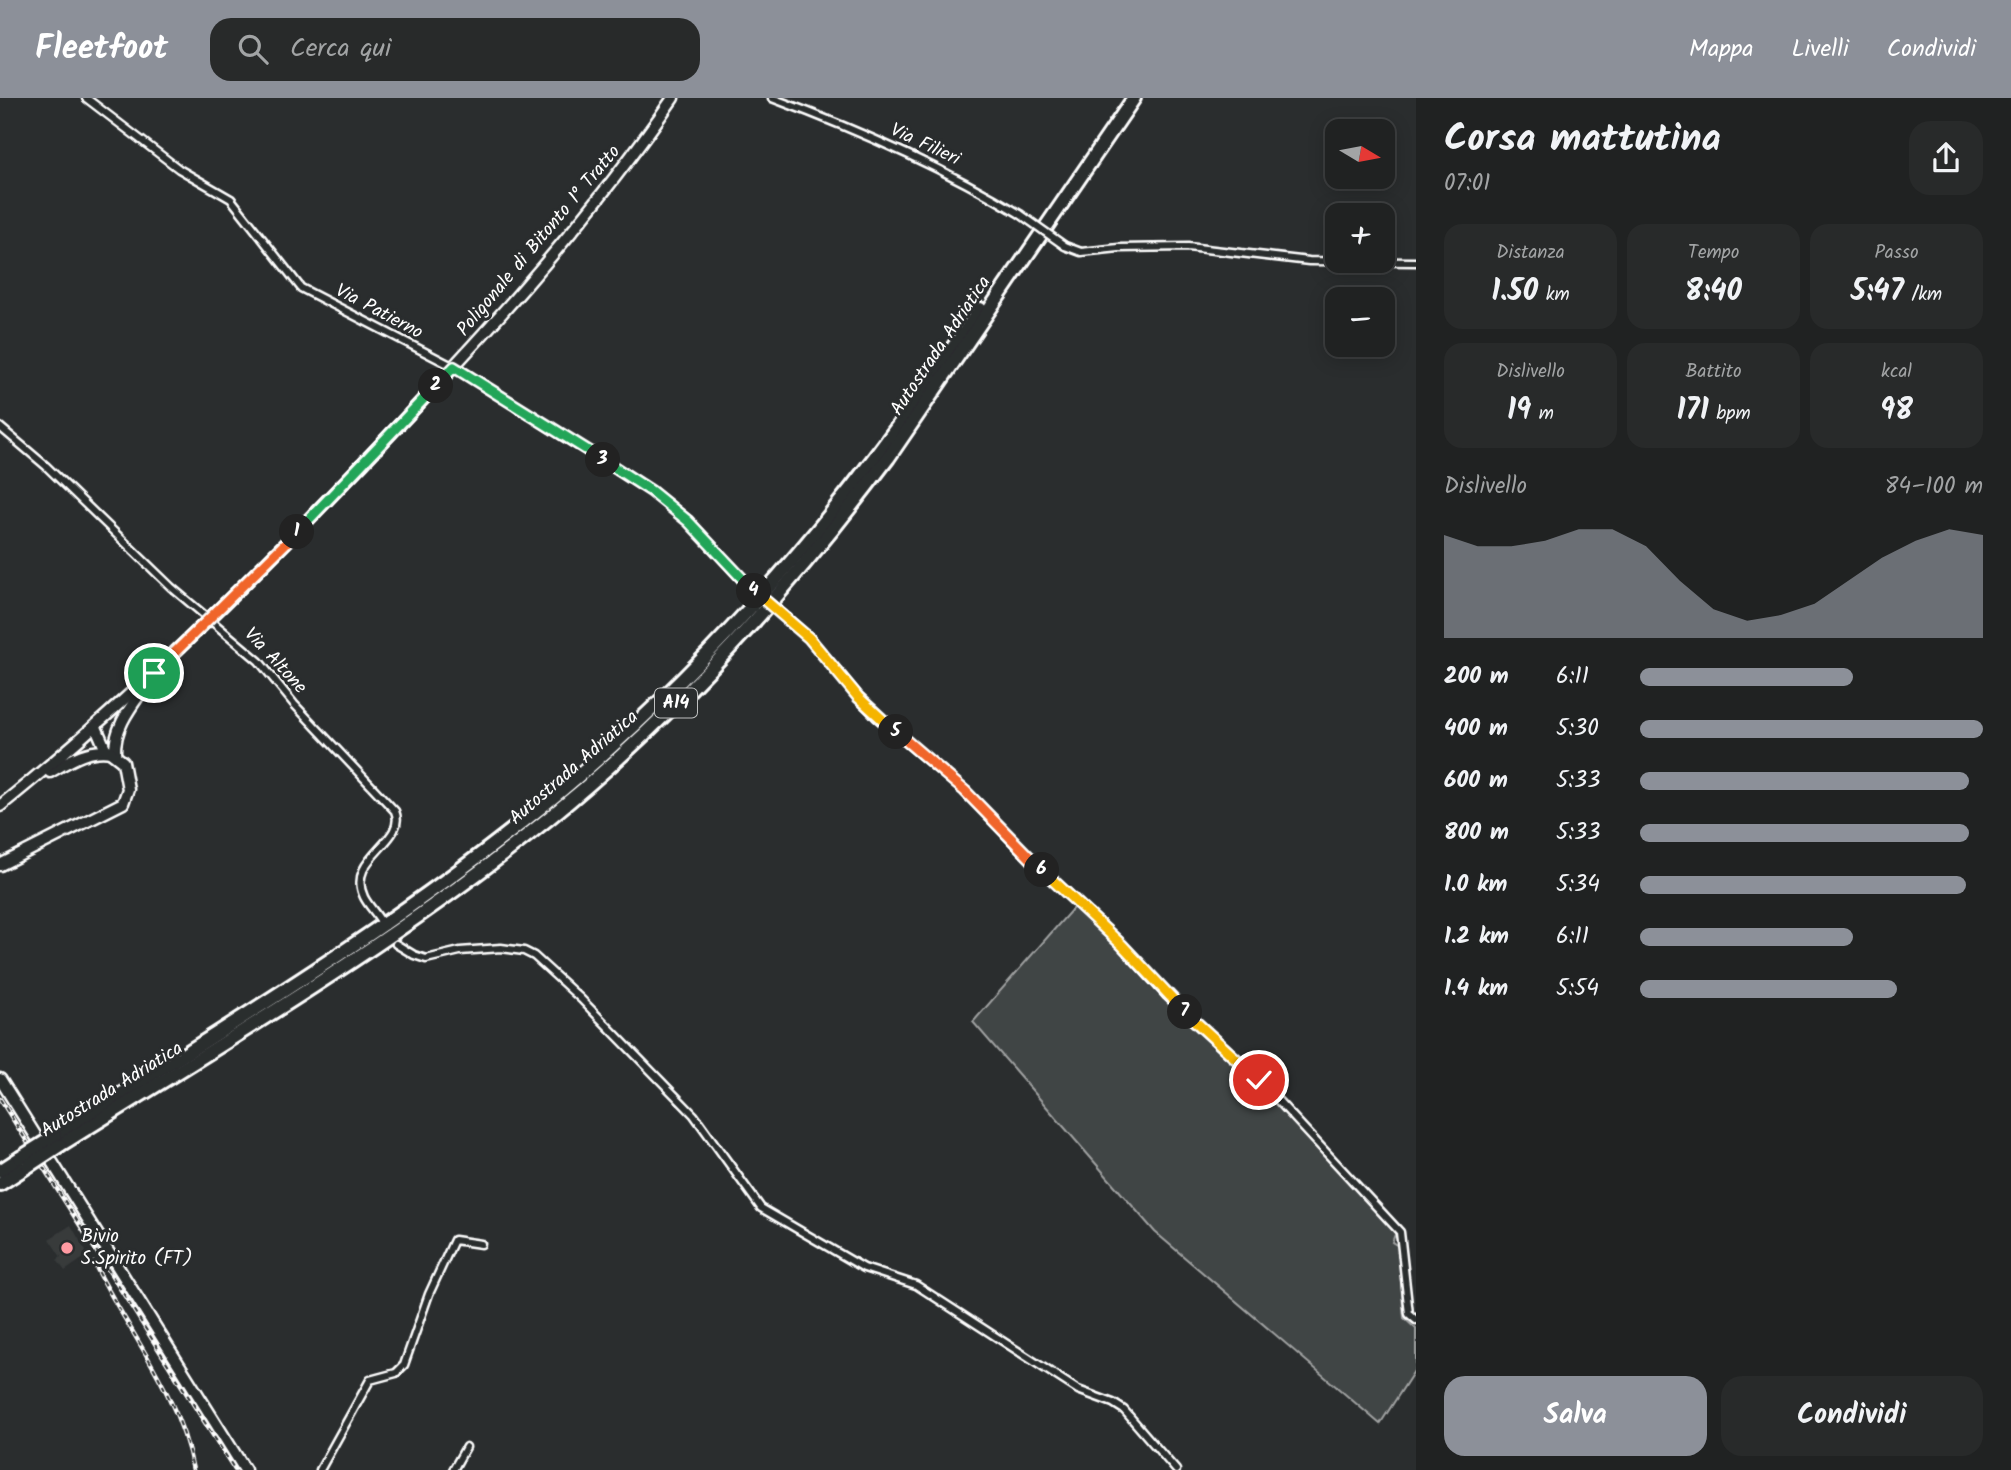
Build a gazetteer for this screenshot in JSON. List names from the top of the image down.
{
  "streets": {
    "highway": ["Autostrada Adriatica", "A14"],
    "main road": ["Poligonale di Bitonto 1° Tratto"],
    "street": ["Via Filieri", "Via Patierno", "Via Altone"]
  },
  "crossings": [
    ["Poligonale di Bitonto 1° Tratto", "Via Patierno"],
    ["Poligonale di Bitonto 1° Tratto", "Via Altone"]
  ],
  "places": ["Bivio S.Spirito (FT)"],
  "north": "right",
  "page": {
    "header": "Fleetfoot",
    "search": "Cerca qui",
    "nav": ["Mappa", "Livelli", "Condividi"],
    "heading": ["Corsa mattutina", "07:01"],
    "map_buttons": ["+", "−"],
    "stats": [
      ["Distanza", "1.50 km"],
      ["Tempo", "8:40"],
      ["Passo", "5:47 /km"],
      ["Dislivello", "19 m"],
      ["Battito", "171 bpm"],
      ["kcal", "98"]
    ],
    "pins": [
      "2",
      "3",
      "1",
      "4",
      "5",
      "6",
      "7"
    ],
    "chart": ["Dislivello", "84–100 m"],
    "list": [
      {
        "name": "200 m",
        "note": "6:11"
      },
      {
        "name": "400 m",
        "note": "5:30"
      },
      {
        "name": "600 m",
        "note": "5:33"
      },
      {
        "name": "800 m",
        "note": "5:33"
      },
      {
        "name": "1.0 km",
        "note": "5:34"
      },
      {
        "name": "1.2 km",
        "note": "6:11"
      },
      {
        "name": "1.4 km",
        "note": "5:54"
      }
    ],
    "buttons": ["Salva", "Condividi"]
  }
}
